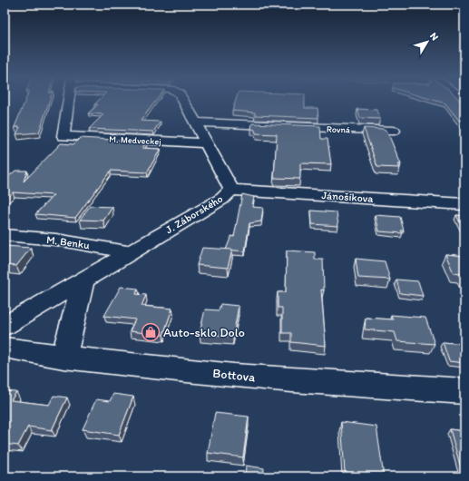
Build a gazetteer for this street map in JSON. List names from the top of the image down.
{
  "streets": {
    "street": [
      "Rovná",
      "M. Medveckej",
      "Jánošíkova",
      "J. Záborského",
      "M. Benku",
      "Bottova"
    ]
  },
  "crossings": [
    ["Rovná", "J. Záborského"],
    ["M. Medveckej", "J. Záborského"],
    ["Jánošíkova", "J. Záborského"],
    ["J. Záborského", "M. Benku"]
  ],
  "places": {
    "shop": ["Auto-sklo Dolo"]
  },
  "north": "top right"
}
